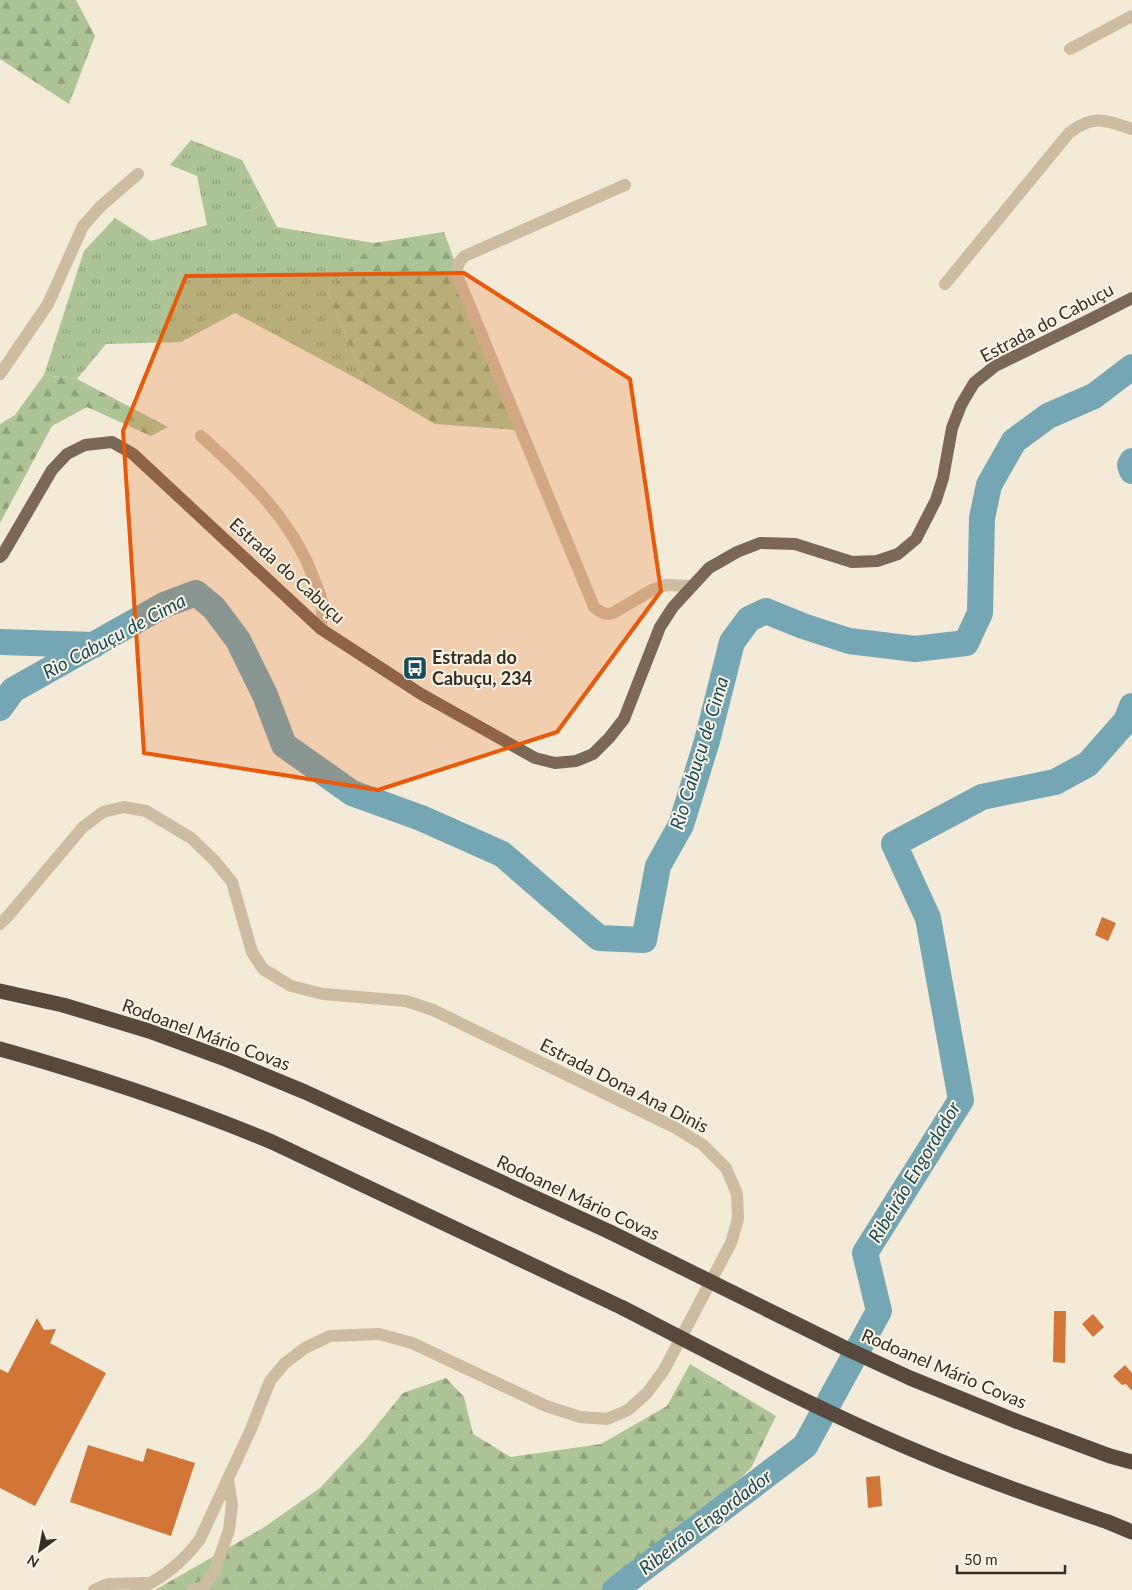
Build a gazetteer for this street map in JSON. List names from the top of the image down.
{
  "streets": {
    "highway": ["Rodoanel Mário Covas"],
    "main road": ["Estrada do Cabuçu"],
    "street": ["Estrada Dona Ana Dinis"]
  },
  "water": ["Rio Cabuçu de Cima", "Ribeirão Engordador"],
  "places": {
    "bus stop": ["Estrada do Cabuçu, 234"]
  },
  "scale_bar": "50 m",
  "north": "bottom left"
}
